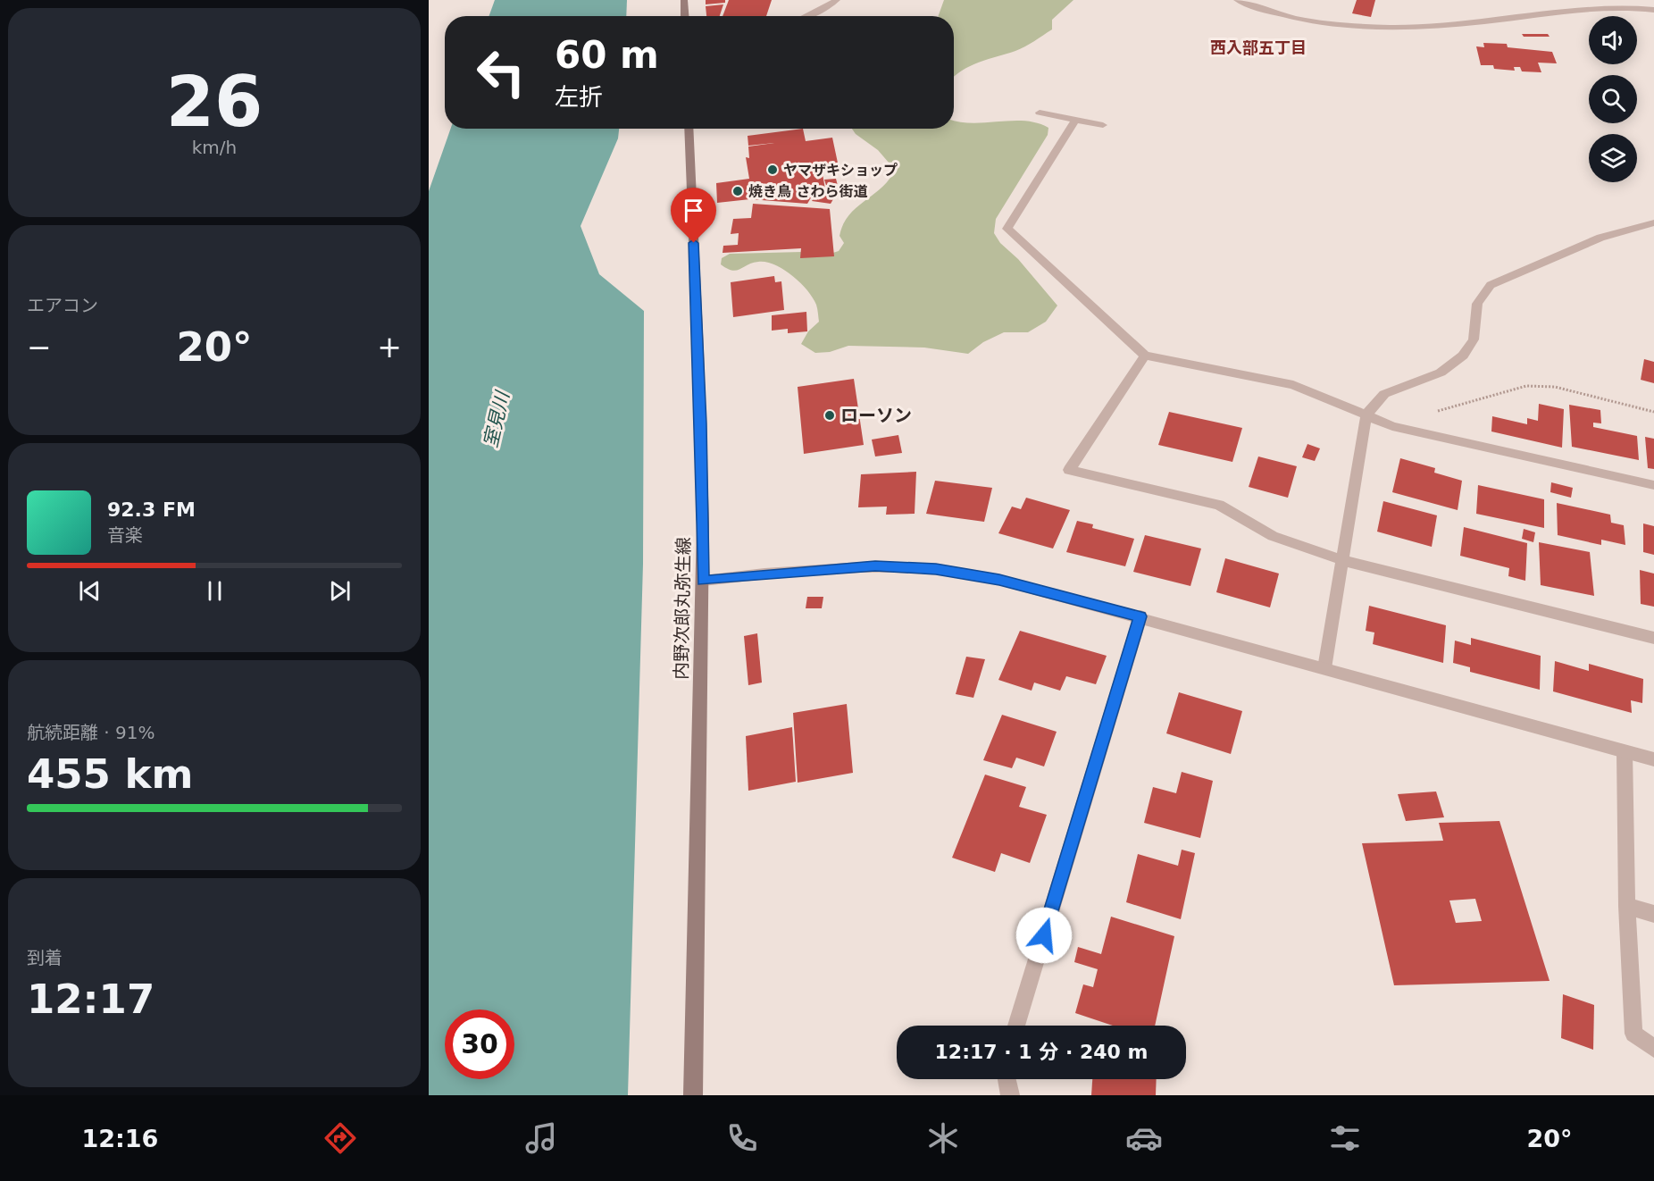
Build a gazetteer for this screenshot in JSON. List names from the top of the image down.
{
  "streets": {
    "main road": ["内野次郎丸弥生線"]
  },
  "districts": ["西入部五丁目"],
  "water": ["室見川"],
  "places": ["ヤマザキショップ", "焼き鳥 さわら街道", "ローソン"],
  "page": {
    "tile": [
      ["26", "km/h"],
      "エアコン",
      ["航続距離 · 91%", "455 km"],
      ["到着", "12:17"]
    ],
    "turn": ["60 m", "左折"],
    "heat": ["−", "20°", "+"],
    "song": ["92.3 FM", "音楽"],
    "limit": "30",
    "trip": "12:17 · 1 分 · 240 m",
    "tabs": ["12:16", "20°"]
  }
}
